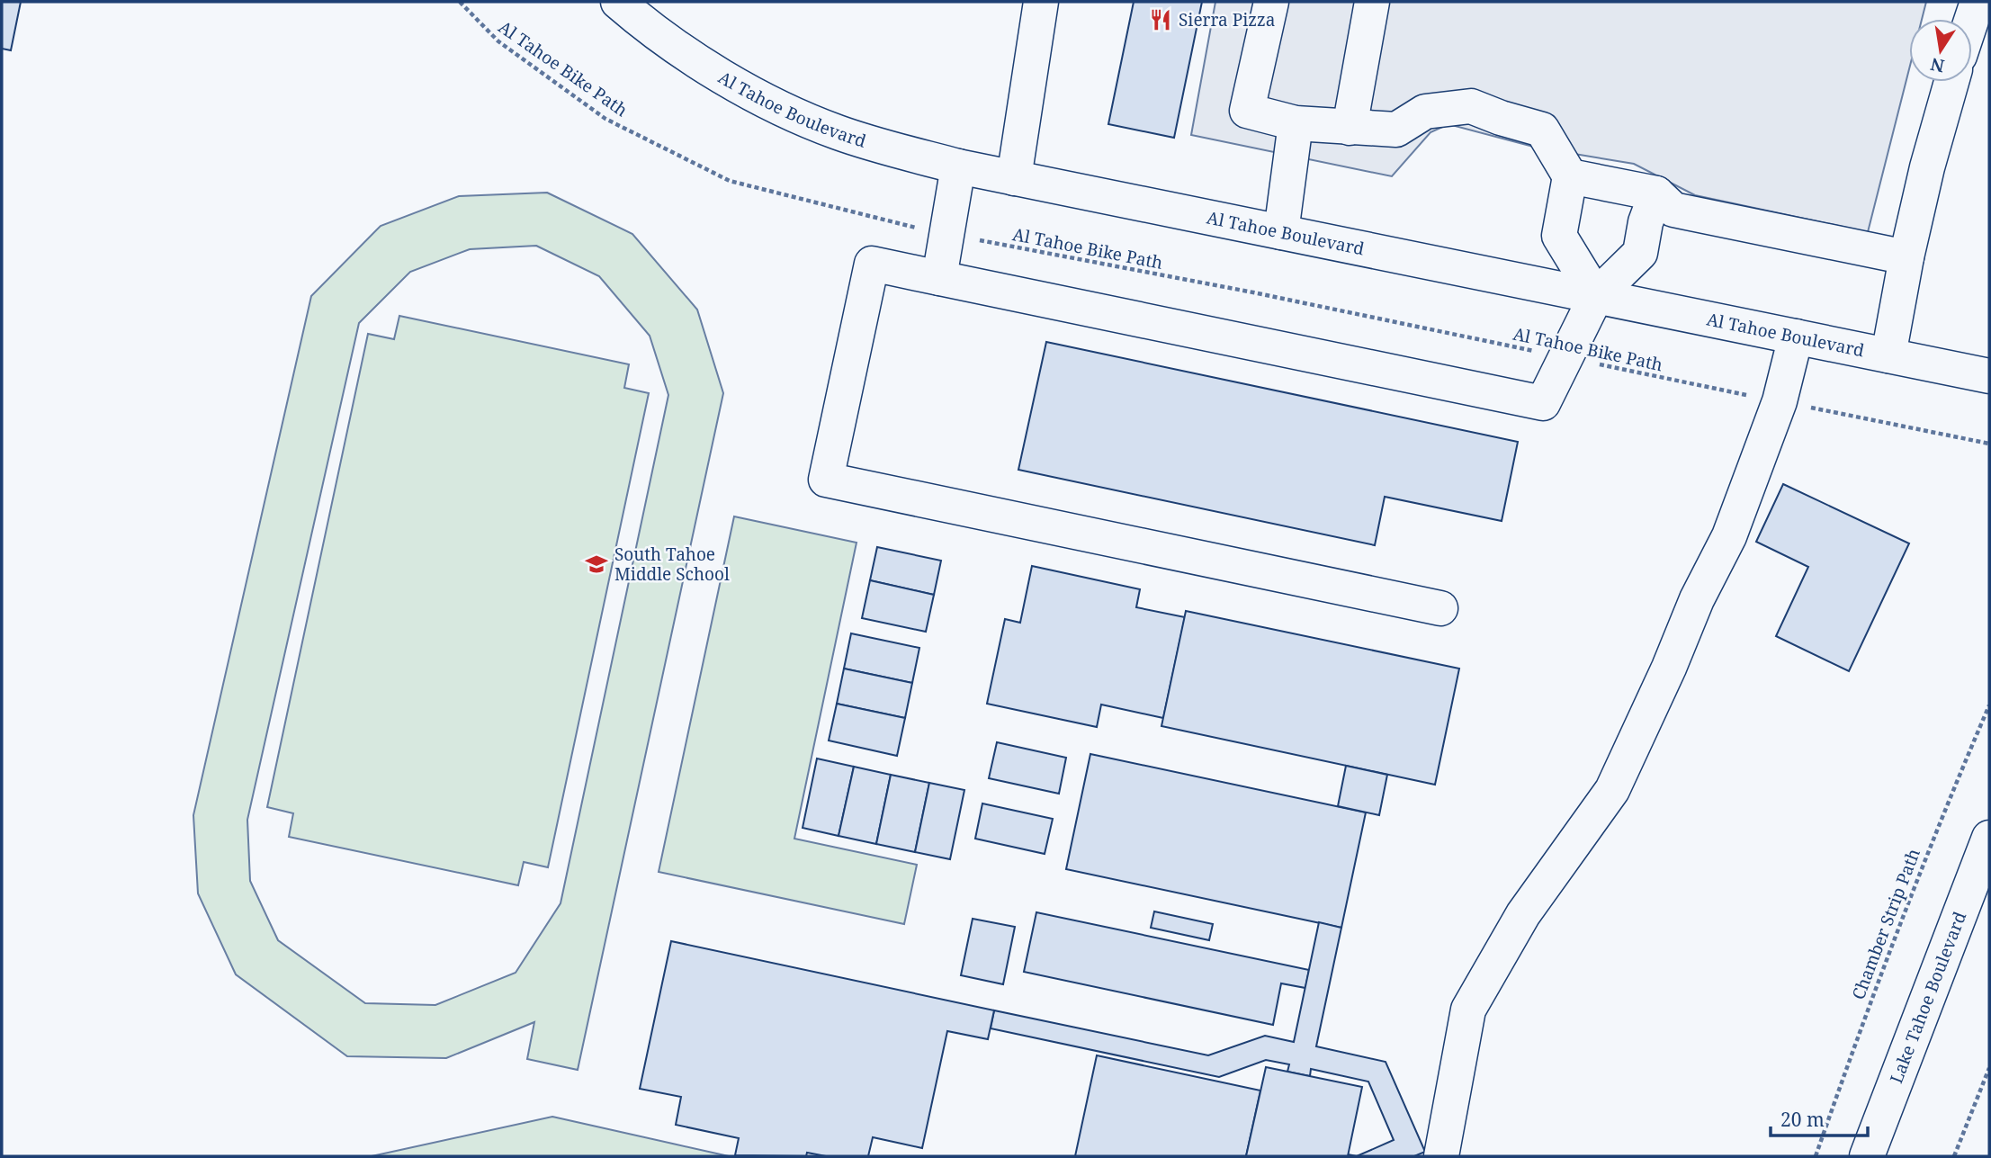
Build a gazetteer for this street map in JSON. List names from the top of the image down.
{
  "streets": {
    "main road": ["Al Tahoe Boulevard", "Lake Tahoe Boulevard"],
    "path": ["Al Tahoe Bike Path", "Chamber Strip Path"]
  },
  "places": {
    "restaurant": ["Sierra Pizza"],
    "school or university": ["South Tahoe Middle School"]
  },
  "scale_bar": "20 m",
  "north": "bottom"
}
